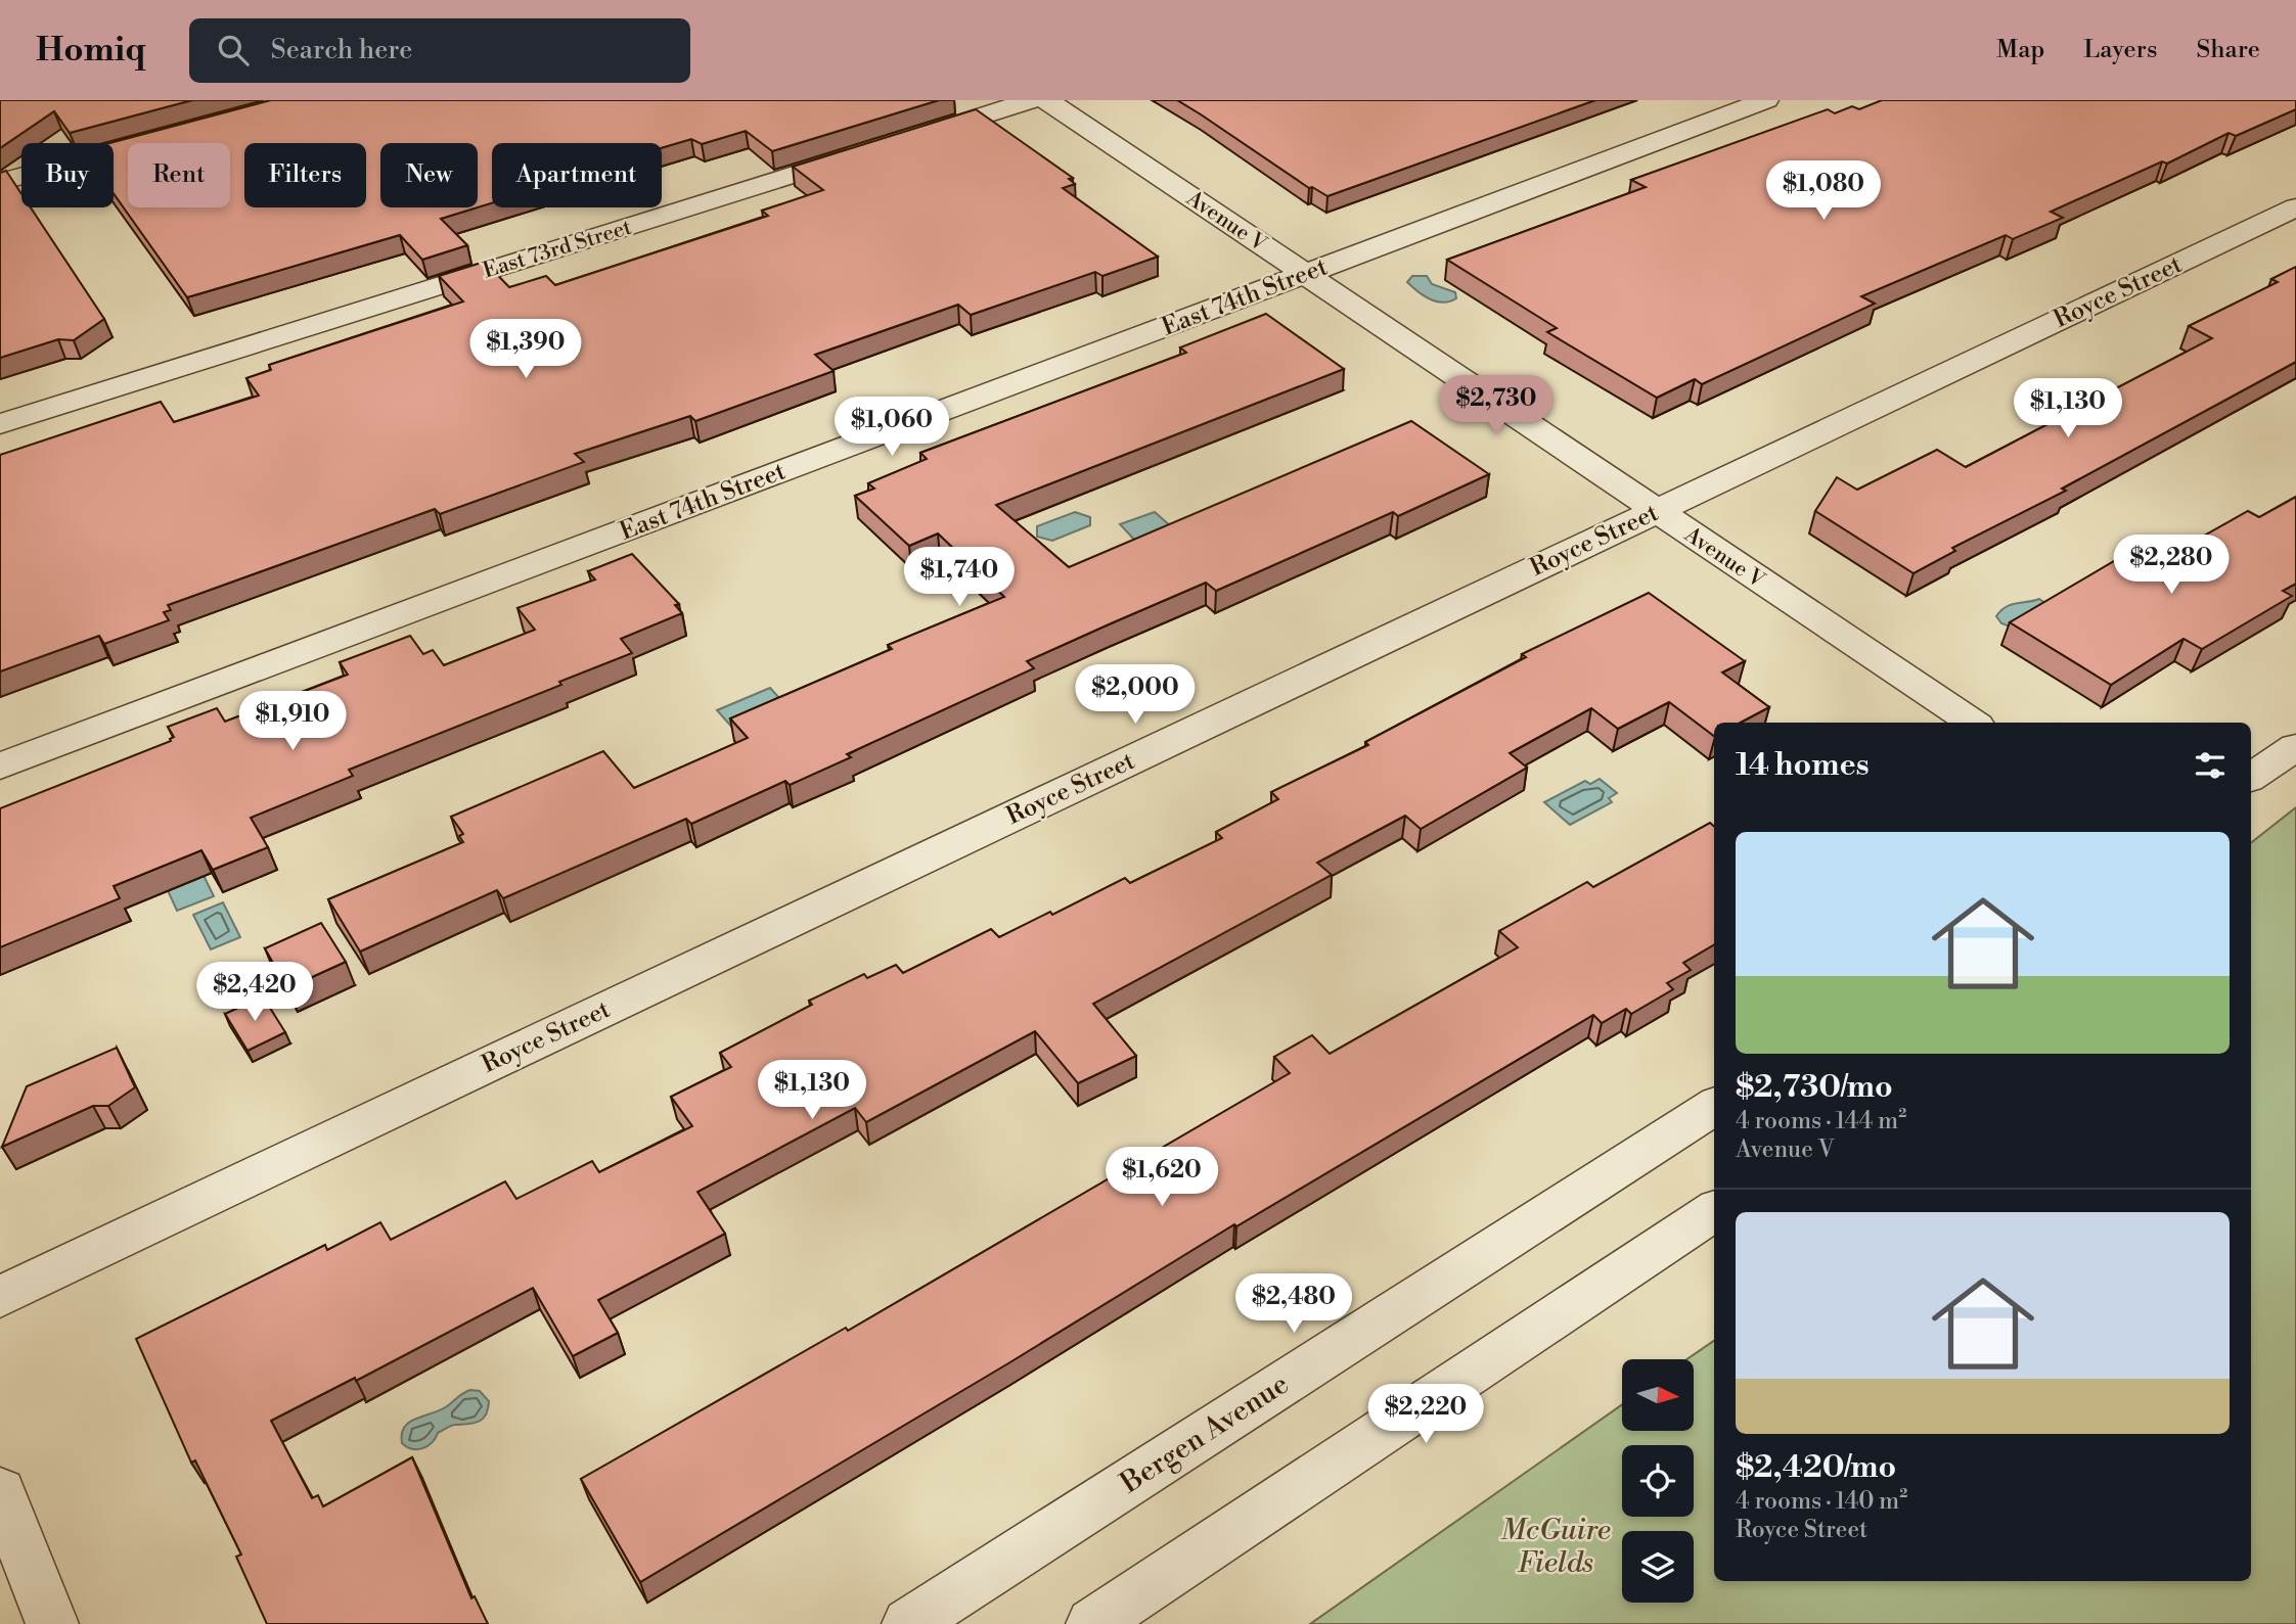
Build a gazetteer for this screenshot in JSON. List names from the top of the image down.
{
  "streets": {
    "street": [
      "Avenue V",
      "East 73rd Street",
      "Royce Street",
      "East 74th Street",
      "Bergen Avenue"
    ]
  },
  "crossings": [
    ["Avenue V", "Royce Street"],
    ["Avenue V", "East 74th Street"]
  ],
  "parks": ["McGuire Fields"],
  "north": "right",
  "page": {
    "header": "Homiq",
    "search": "Search here",
    "nav": ["Map", "Layers", "Share"],
    "chip": [
      "Buy",
      "Rent",
      "Filters",
      "New",
      "Apartment"
    ],
    "price": [
      "$1,080",
      "$1,390",
      "$2,730",
      "$1,130",
      "$1,060",
      "$2,280",
      "$1,740",
      "$2,000",
      "$1,910",
      "$2,420",
      "$1,130",
      "$1,620",
      "$2,480",
      "$2,220"
    ],
    "heading": "14 homes",
    "list": [
      {
        "name": "$2,730/mo",
        "note": "4 rooms · 144 m² · Avenue V"
      },
      {
        "name": "$2,420/mo",
        "note": "4 rooms · 140 m² · Royce Street"
      }
    ]
  }
}
